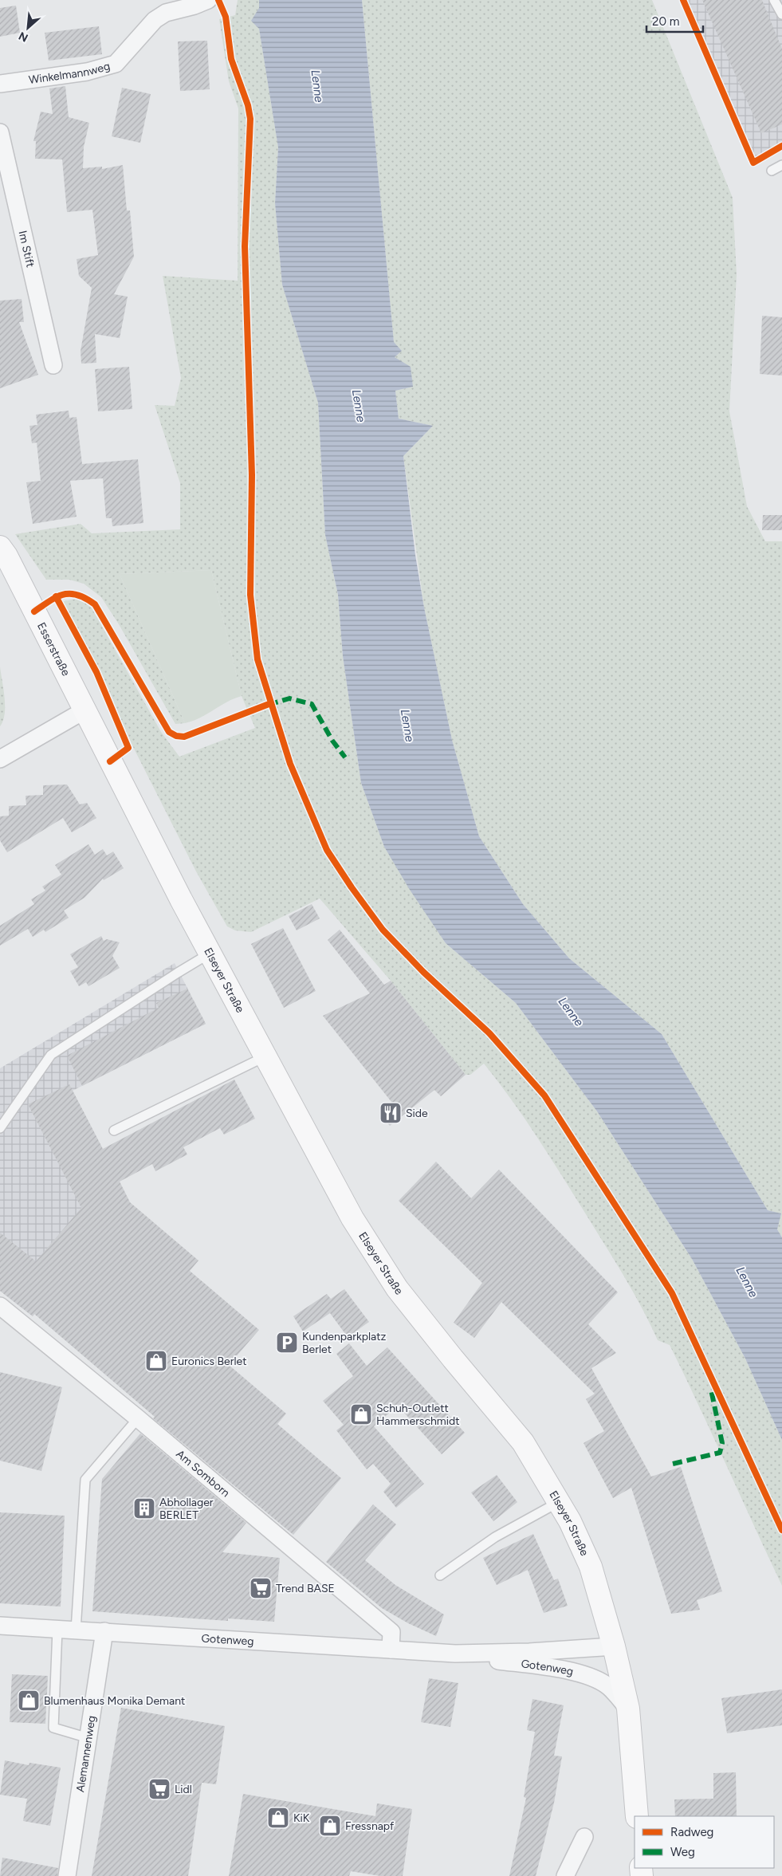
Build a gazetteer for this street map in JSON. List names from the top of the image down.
{
  "streets": {
    "main road": ["Esserstraße", "Elseyer Straße"],
    "street": [
      "Winkelmannweg",
      "Im Stift",
      "Am Somborn",
      "Gotenweg",
      "Alemannenweg"
    ]
  },
  "crossings": [
    ["Esserstraße", "Elseyer Straße"],
    ["Elseyer Straße", "Gotenweg"],
    ["Am Somborn", "Gotenweg"],
    ["Gotenweg", "Alemannenweg"]
  ],
  "water": ["Lenne"],
  "places": {
    "restaurant": ["Side"],
    "parking": ["Kundenparkplatz Berlet"],
    "shop": [
      "Euronics Berlet",
      "Schuh-Outlett Hammerschmidt",
      "Blumenhaus Monika Demant",
      "KiK",
      "Fressnapf"
    ],
    "building": ["Abhollager BERLET"],
    "supermarket": ["Trend BASE", "Lidl"]
  },
  "legend": ["Radweg", "Weg"],
  "scale_bar": "20 m",
  "north": "bottom left"
}
